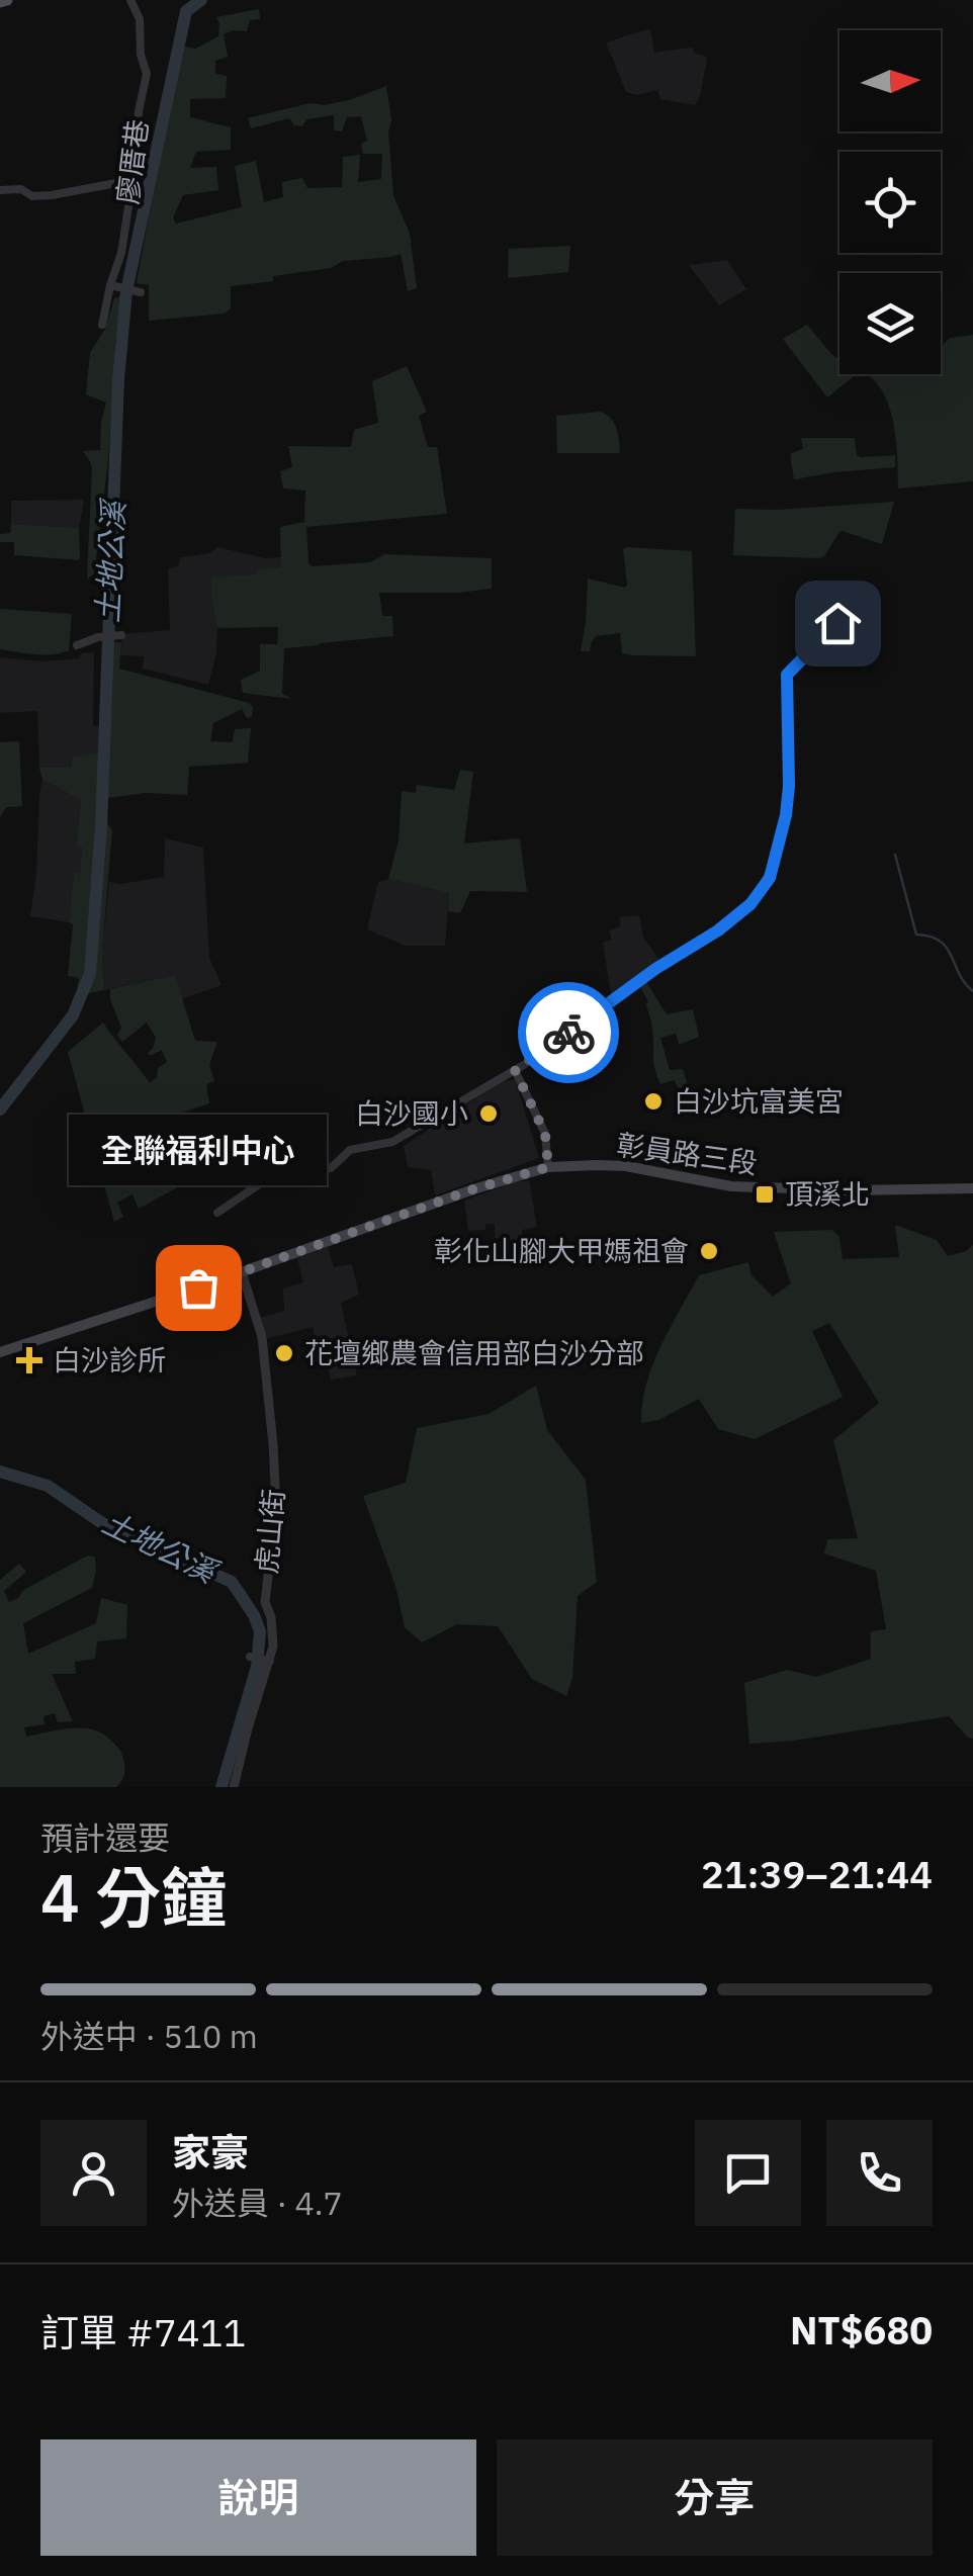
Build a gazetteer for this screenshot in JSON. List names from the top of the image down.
{
  "streets": {
    "main road": ["彰員路三段"],
    "street": ["廖厝巷", "虎山街"]
  },
  "crossings": [
    ["彰員路三段", "虎山街"]
  ],
  "water": ["土地公溪"],
  "places": {
    "other": [
      "白沙坑富美宮",
      "白沙國小",
      "彰化山腳大甲媽祖會",
      "全聯福利中心",
      "花壇鄉農會信用部白沙分部"
    ],
    "transit": ["頂溪北"],
    "health": ["白沙診所"]
  },
  "north": "right",
  "page": {
    "bubble": "全聯福利中心",
    "heading": ["4 分鐘", "預計還要", "21:39–21:44"],
    "panel": [
      "家豪",
      "外送員 · 4.7",
      "訂單 #7411",
      "NT$680"
    ],
    "bar": "外送中 · 510 m",
    "buttons": ["說明", "分享"]
  }
}
